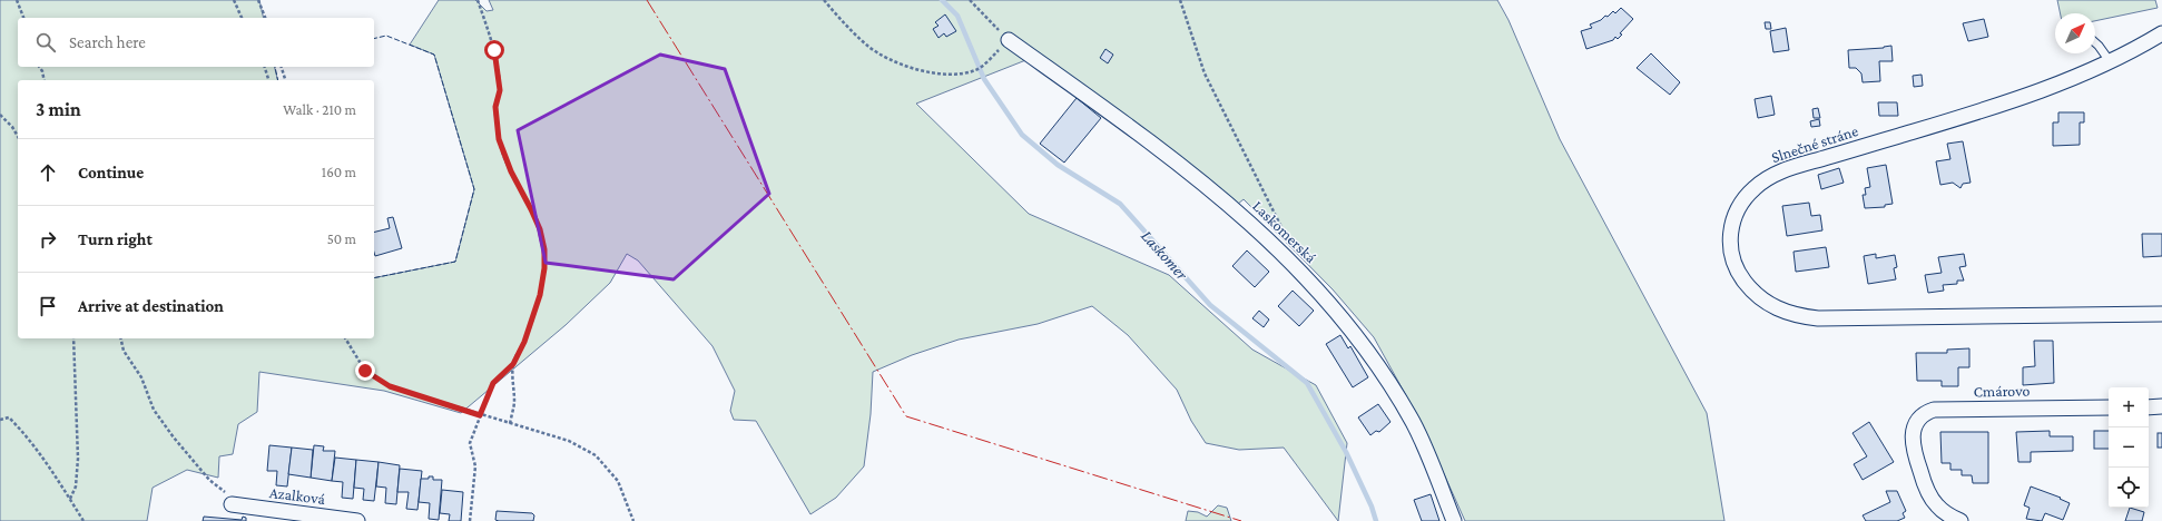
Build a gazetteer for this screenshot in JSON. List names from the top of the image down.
{
  "streets": {
    "street": [
      "Slnečné stráne",
      "Laskomerská",
      "Cmárovo",
      "Azalková"
    ]
  },
  "water": ["Laskomer"],
  "north": "top right",
  "page": {
    "search": "Search here",
    "heading": ["3 min", "Walk · 210 m"],
    "list": [
      ["Continue", "160 m"],
      ["Turn right", "50 m"],
      "Arrive at destination"
    ],
    "map_buttons": ["+", "−"]
  }
}
